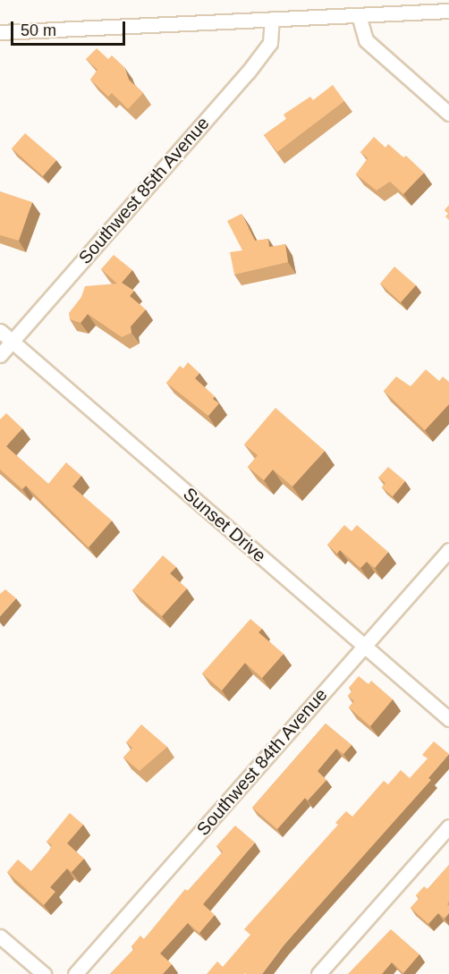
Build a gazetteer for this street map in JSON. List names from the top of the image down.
{
  "streets": {
    "street": ["Southwest 85th Avenue", "Sunset Drive", "Southwest 84th Avenue"]
  },
  "crossings": [
    ["Southwest 85th Avenue", "Sunset Drive"],
    ["Sunset Drive", "Southwest 84th Avenue"]
  ],
  "scale_bar": "50 m"
}
